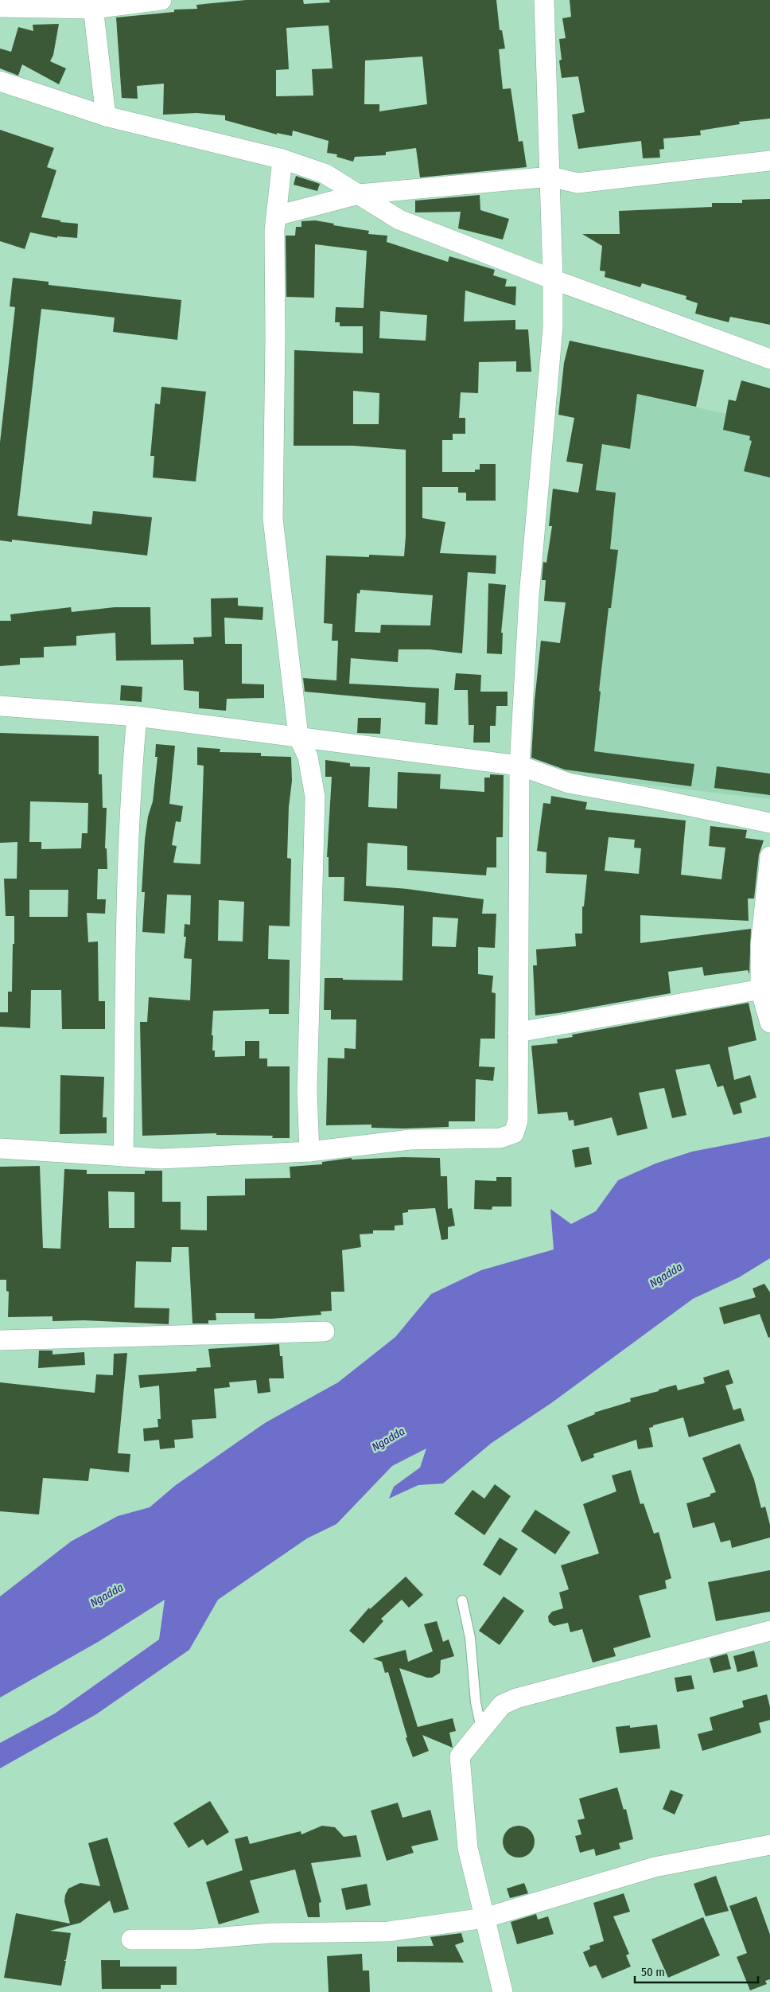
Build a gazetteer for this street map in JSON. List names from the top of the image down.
{
  "water": ["Ngadda"],
  "scale_bar": "50 m"
}
